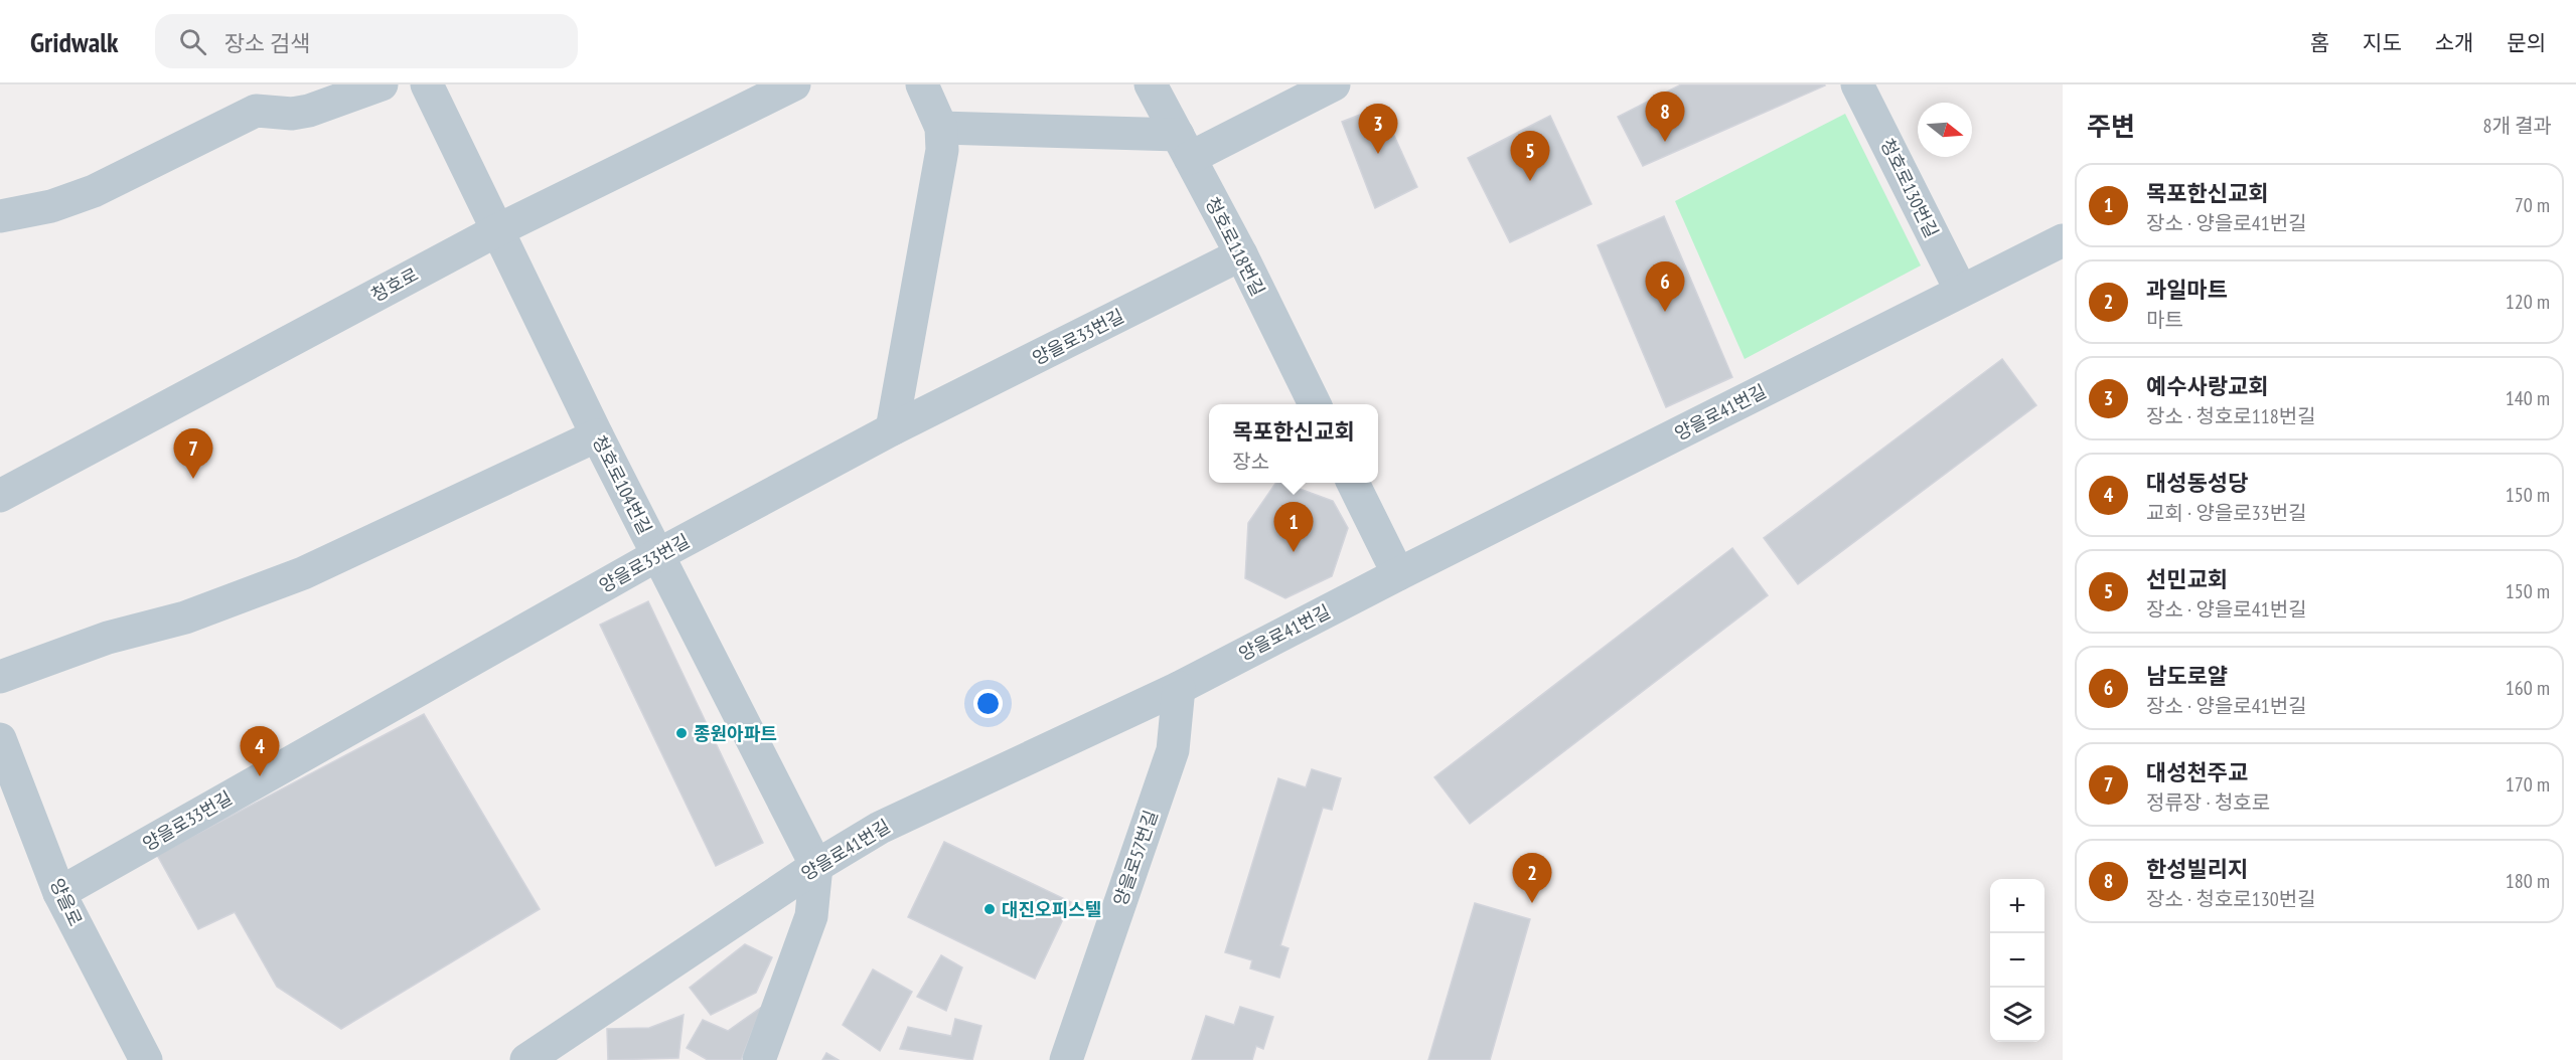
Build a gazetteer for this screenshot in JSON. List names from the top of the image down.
{
  "streets": {
    "street": [
      "청호로130번길",
      "청호로118번길",
      "청호로",
      "양을로33번길",
      "양을로41번길",
      "청호로104번길",
      "양을로57번길",
      "양을로"
    ]
  },
  "crossings": [
    ["청호로130번길", "양을로41번길"],
    ["청호로118번길", "양을로33번길"],
    ["청호로", "청호로104번길"],
    ["양을로33번길", "청호로104번길"],
    ["양을로33번길", "양을로"],
    ["양을로41번길", "청호로104번길"],
    ["양을로41번길", "양을로57번길"]
  ],
  "places": ["종원아파트", "대진오피스텔"],
  "north": "right",
  "page": {
    "header": "Gridwalk",
    "search": "장소 검색",
    "nav": [
      "홈",
      "지도",
      "소개",
      "문의"
    ],
    "heading": ["주변", "8개 결과"],
    "pins": [
      "8",
      "3",
      "5",
      "6",
      "7",
      "1",
      "4",
      "2"
    ],
    "list": [
      {
        "mark": "1",
        "name": "목포한신교회",
        "note": "장소 · 양을로41번길",
        "value": "70 m"
      },
      {
        "mark": "2",
        "name": "과일마트",
        "note": "마트",
        "value": "120 m"
      },
      {
        "mark": "3",
        "name": "예수사랑교회",
        "note": "장소 · 청호로118번길",
        "value": "140 m"
      },
      {
        "mark": "4",
        "name": "대성동성당",
        "note": "교회 · 양을로33번길",
        "value": "150 m"
      },
      {
        "mark": "5",
        "name": "선민교회",
        "note": "장소 · 양을로41번길",
        "value": "150 m"
      },
      {
        "mark": "6",
        "name": "남도로얄",
        "note": "장소 · 양을로41번길",
        "value": "160 m"
      },
      {
        "mark": "7",
        "name": "대성천주교",
        "note": "정류장 · 청호로",
        "value": "170 m"
      },
      {
        "mark": "8",
        "name": "한성빌리지",
        "note": "장소 · 청호로130번길",
        "value": "180 m"
      }
    ],
    "popup": ["목포한신교회", "장소"],
    "map_buttons": ["+", "−"]
  }
}
